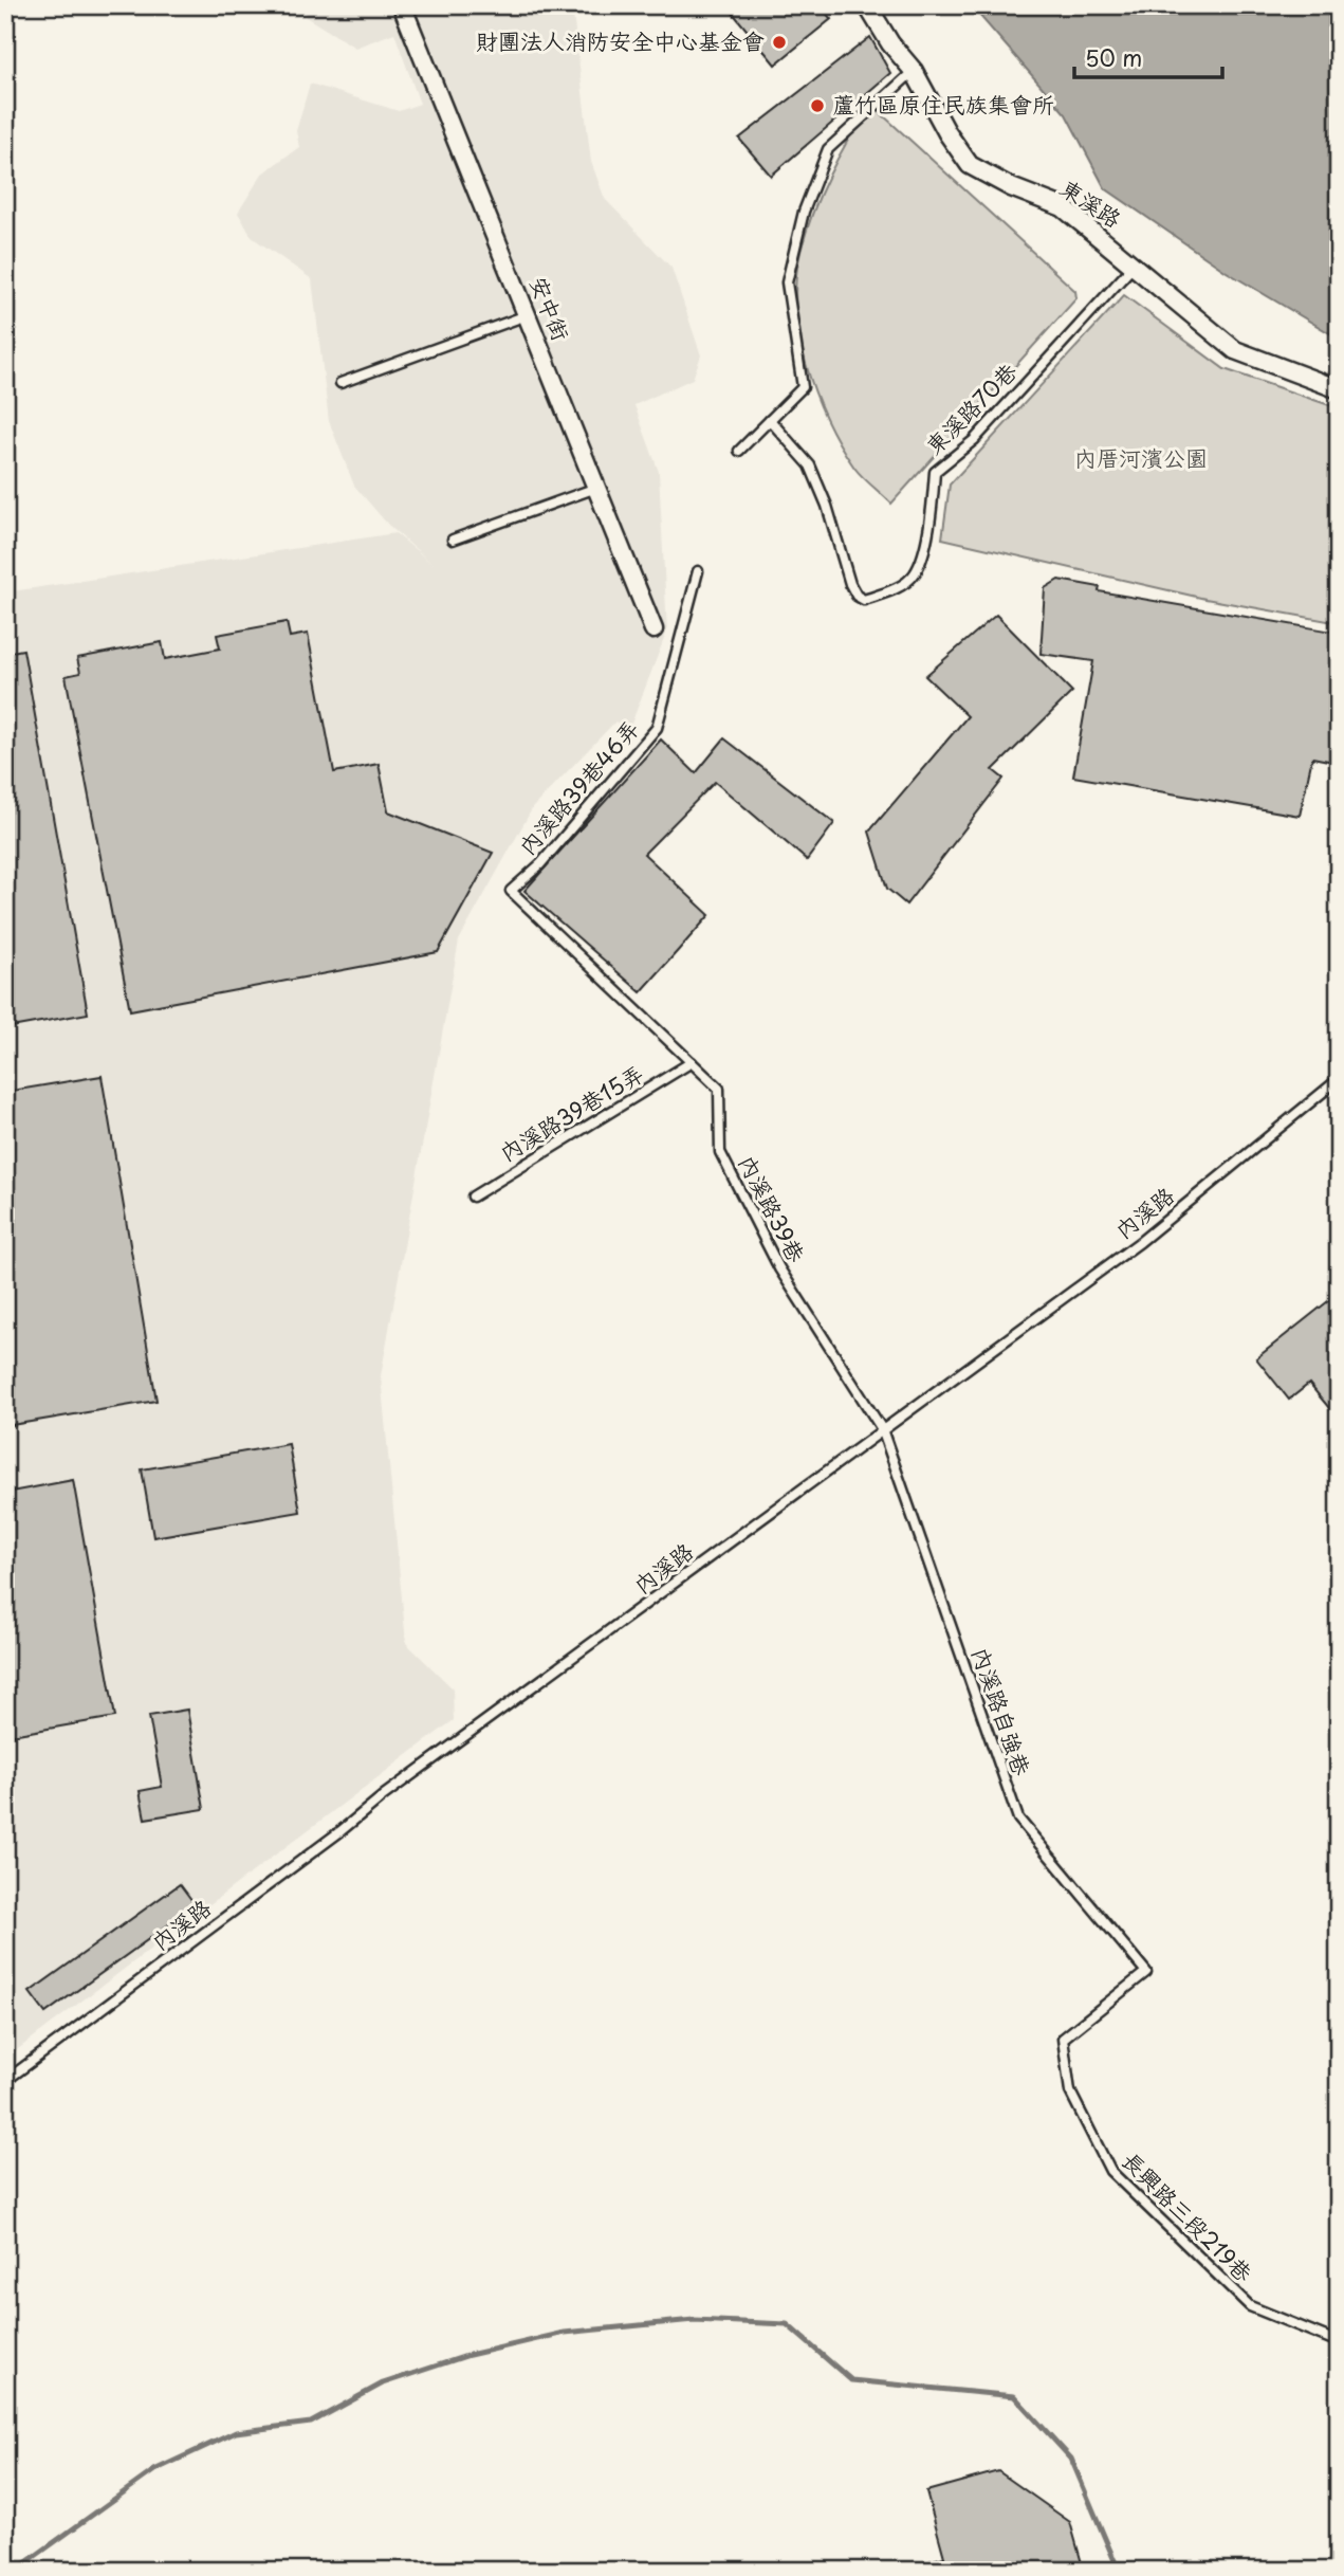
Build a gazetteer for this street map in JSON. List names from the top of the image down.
{
  "streets": {
    "street": ["東溪路", "安中街"],
    "lane": [
      "東溪路70巷",
      "內溪路39巷46弄",
      "內溪路39巷15弄",
      "內溪路39巷",
      "內溪路",
      "內溪路自強巷",
      "長興路三段219巷"
    ]
  },
  "crossings": [
    ["東溪路", "東溪路70巷"],
    ["內溪路39巷46弄", "內溪路39巷"],
    ["內溪路39巷15弄", "內溪路39巷"],
    ["內溪路39巷", "內溪路"],
    ["內溪路39巷", "內溪路自強巷"],
    ["內溪路", "內溪路自強巷"],
    ["內溪路自強巷", "長興路三段219巷"]
  ],
  "parks": ["內厝河濱公園"],
  "places": ["財團法人消防安全中心基金會", "蘆竹區原住民族集會所"],
  "scale_bar": "50 m"
}
